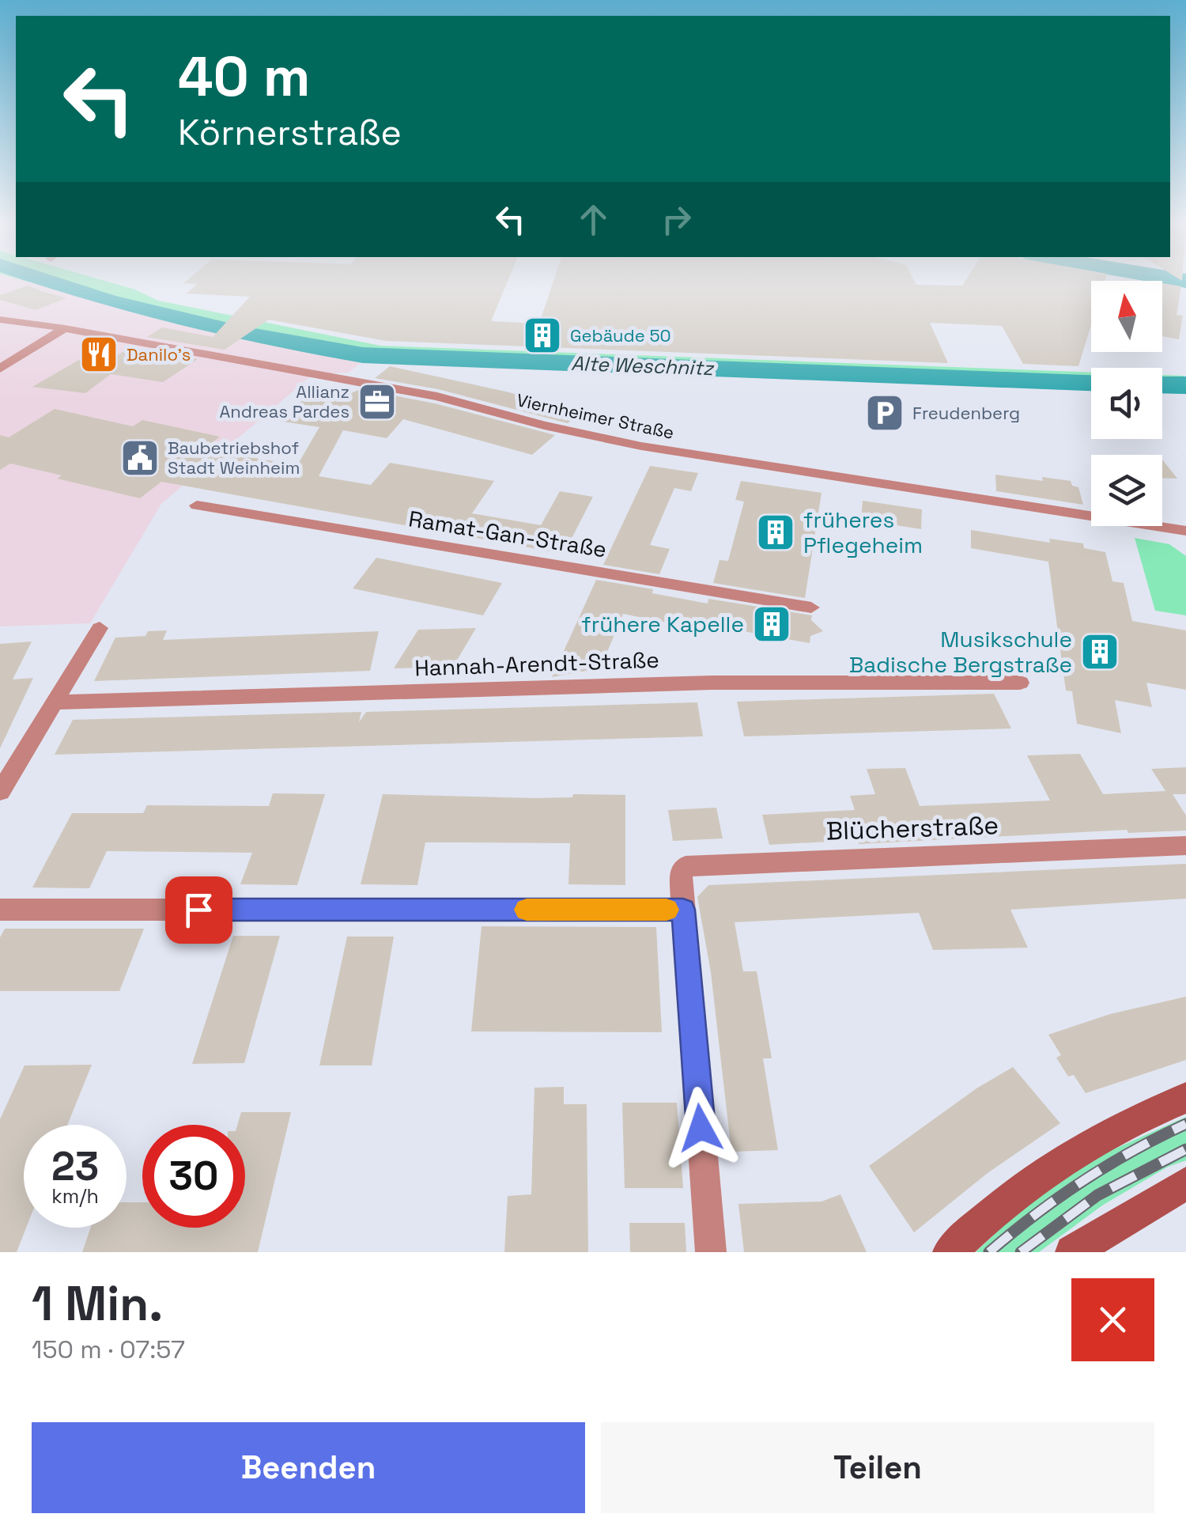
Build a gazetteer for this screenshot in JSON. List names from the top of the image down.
{
  "streets": {
    "street": [
      "Viernheimer Straße",
      "Ramat-Gan-Straße",
      "Hannah-Arendt-Straße",
      "Blücherstraße"
    ]
  },
  "water": ["Alte Weschnitz"],
  "places": {
    "building": [
      "Gebäude 50",
      "früheres Pflegeheim",
      "frühere Kapelle",
      "Musikschule Badische Bergstraße"
    ],
    "restaurant": ["Danilo's"],
    "office": ["Allianz Andreas Pardes"],
    "parking": ["Freudenberg"],
    "public building": ["Baubetriebshof Stadt Weinheim"]
  },
  "north": "top",
  "page": {
    "turn": ["40 m", "Körnerstraße"],
    "speed": "23 km/h",
    "limit": "30",
    "heading": ["1 Min.", "150 m · 07:57"],
    "buttons": ["Beenden", "Teilen"]
  }
}
